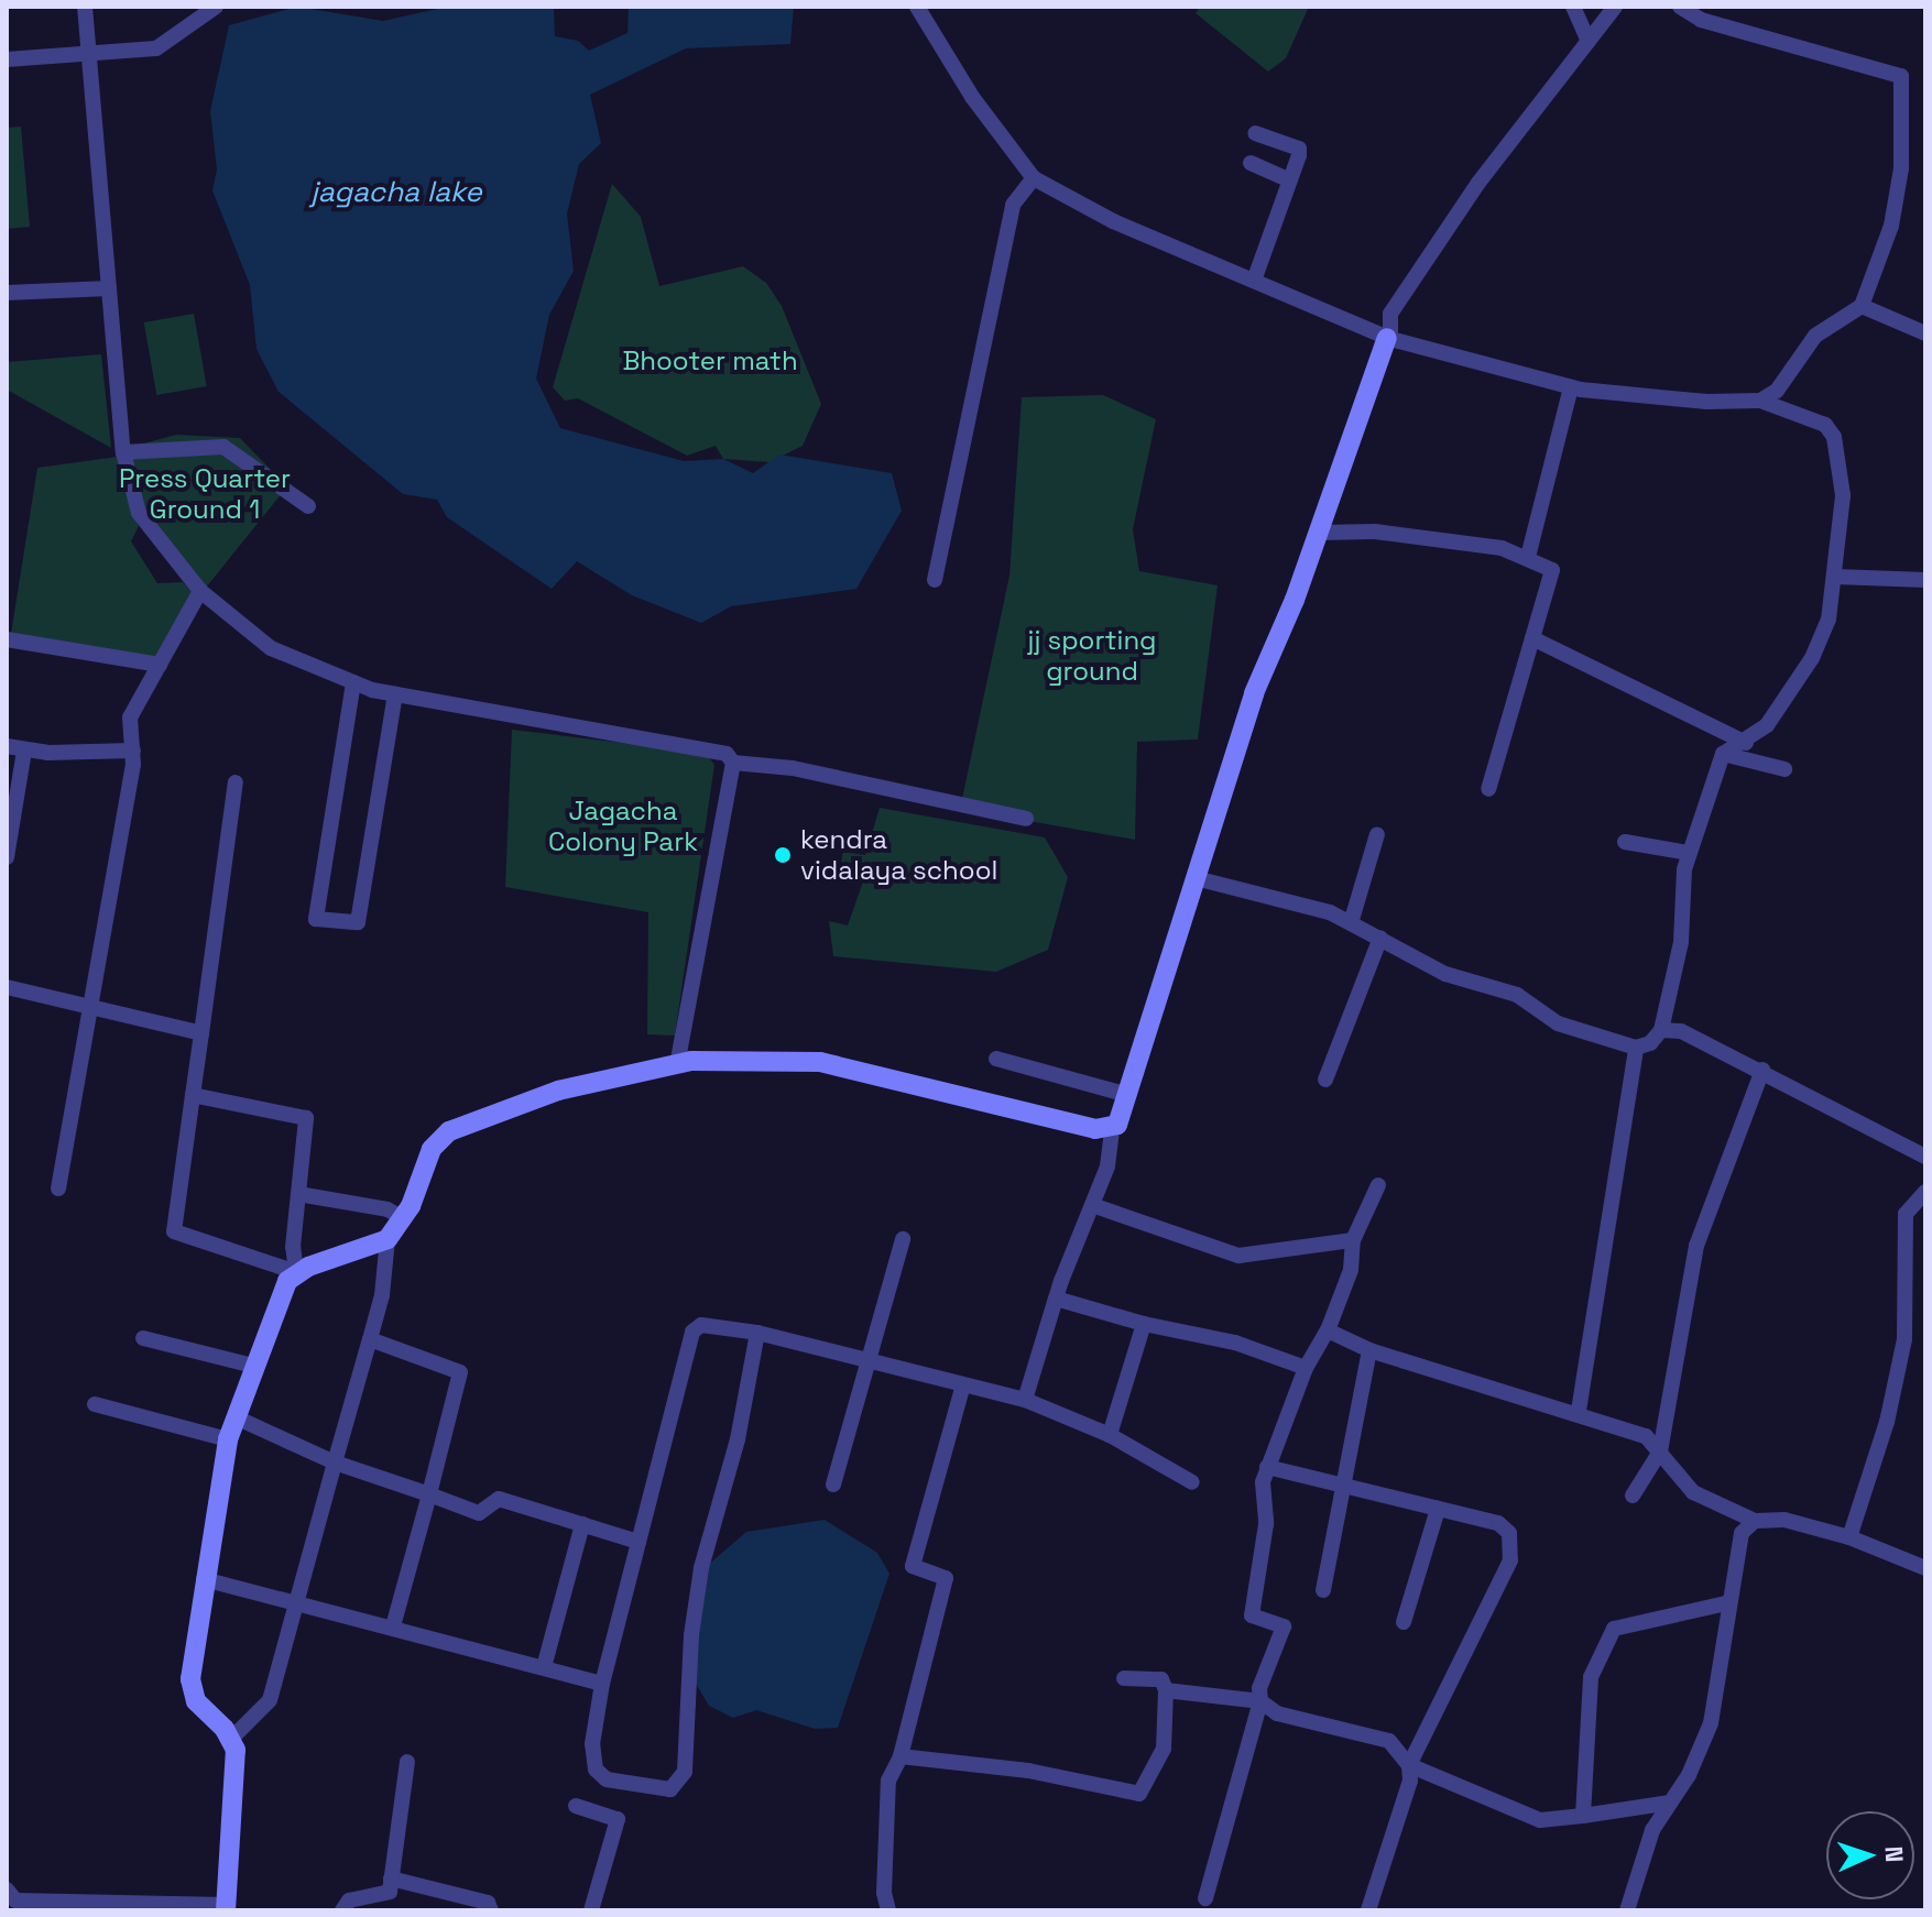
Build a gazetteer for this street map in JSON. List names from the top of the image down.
{
  "water": ["jagacha lake"],
  "parks": [
    "Bhooter math",
    "Press Quarter Ground 1",
    "jj sporting ground",
    "Jagacha Colony Park"
  ],
  "places": ["kendra vidalaya school"],
  "north": "right"
}
